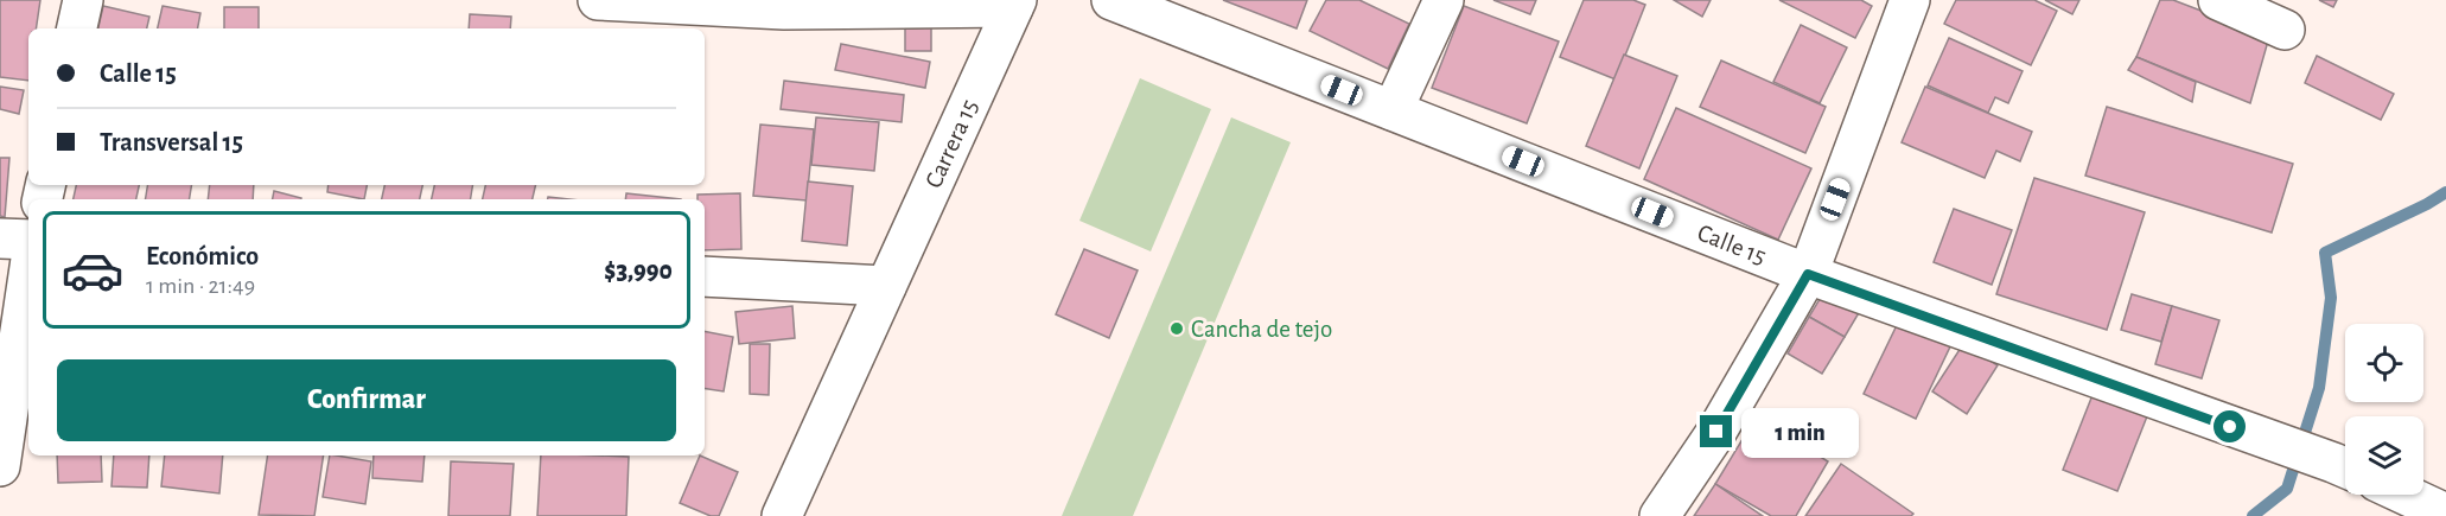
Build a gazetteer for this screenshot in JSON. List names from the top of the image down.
{
  "streets": {
    "street": ["Carrera 15", "Calle 15"]
  },
  "places": ["Cancha de tejo"],
  "page": {
    "banner": ["Calle 15", "Transversal 15"],
    "list": [
      {
        "name": "Económico",
        "note": "1 min · 21:49",
        "value": "$3,990"
      }
    ],
    "buttons": "Confirmar",
    "bubble": "1 min"
  }
}
